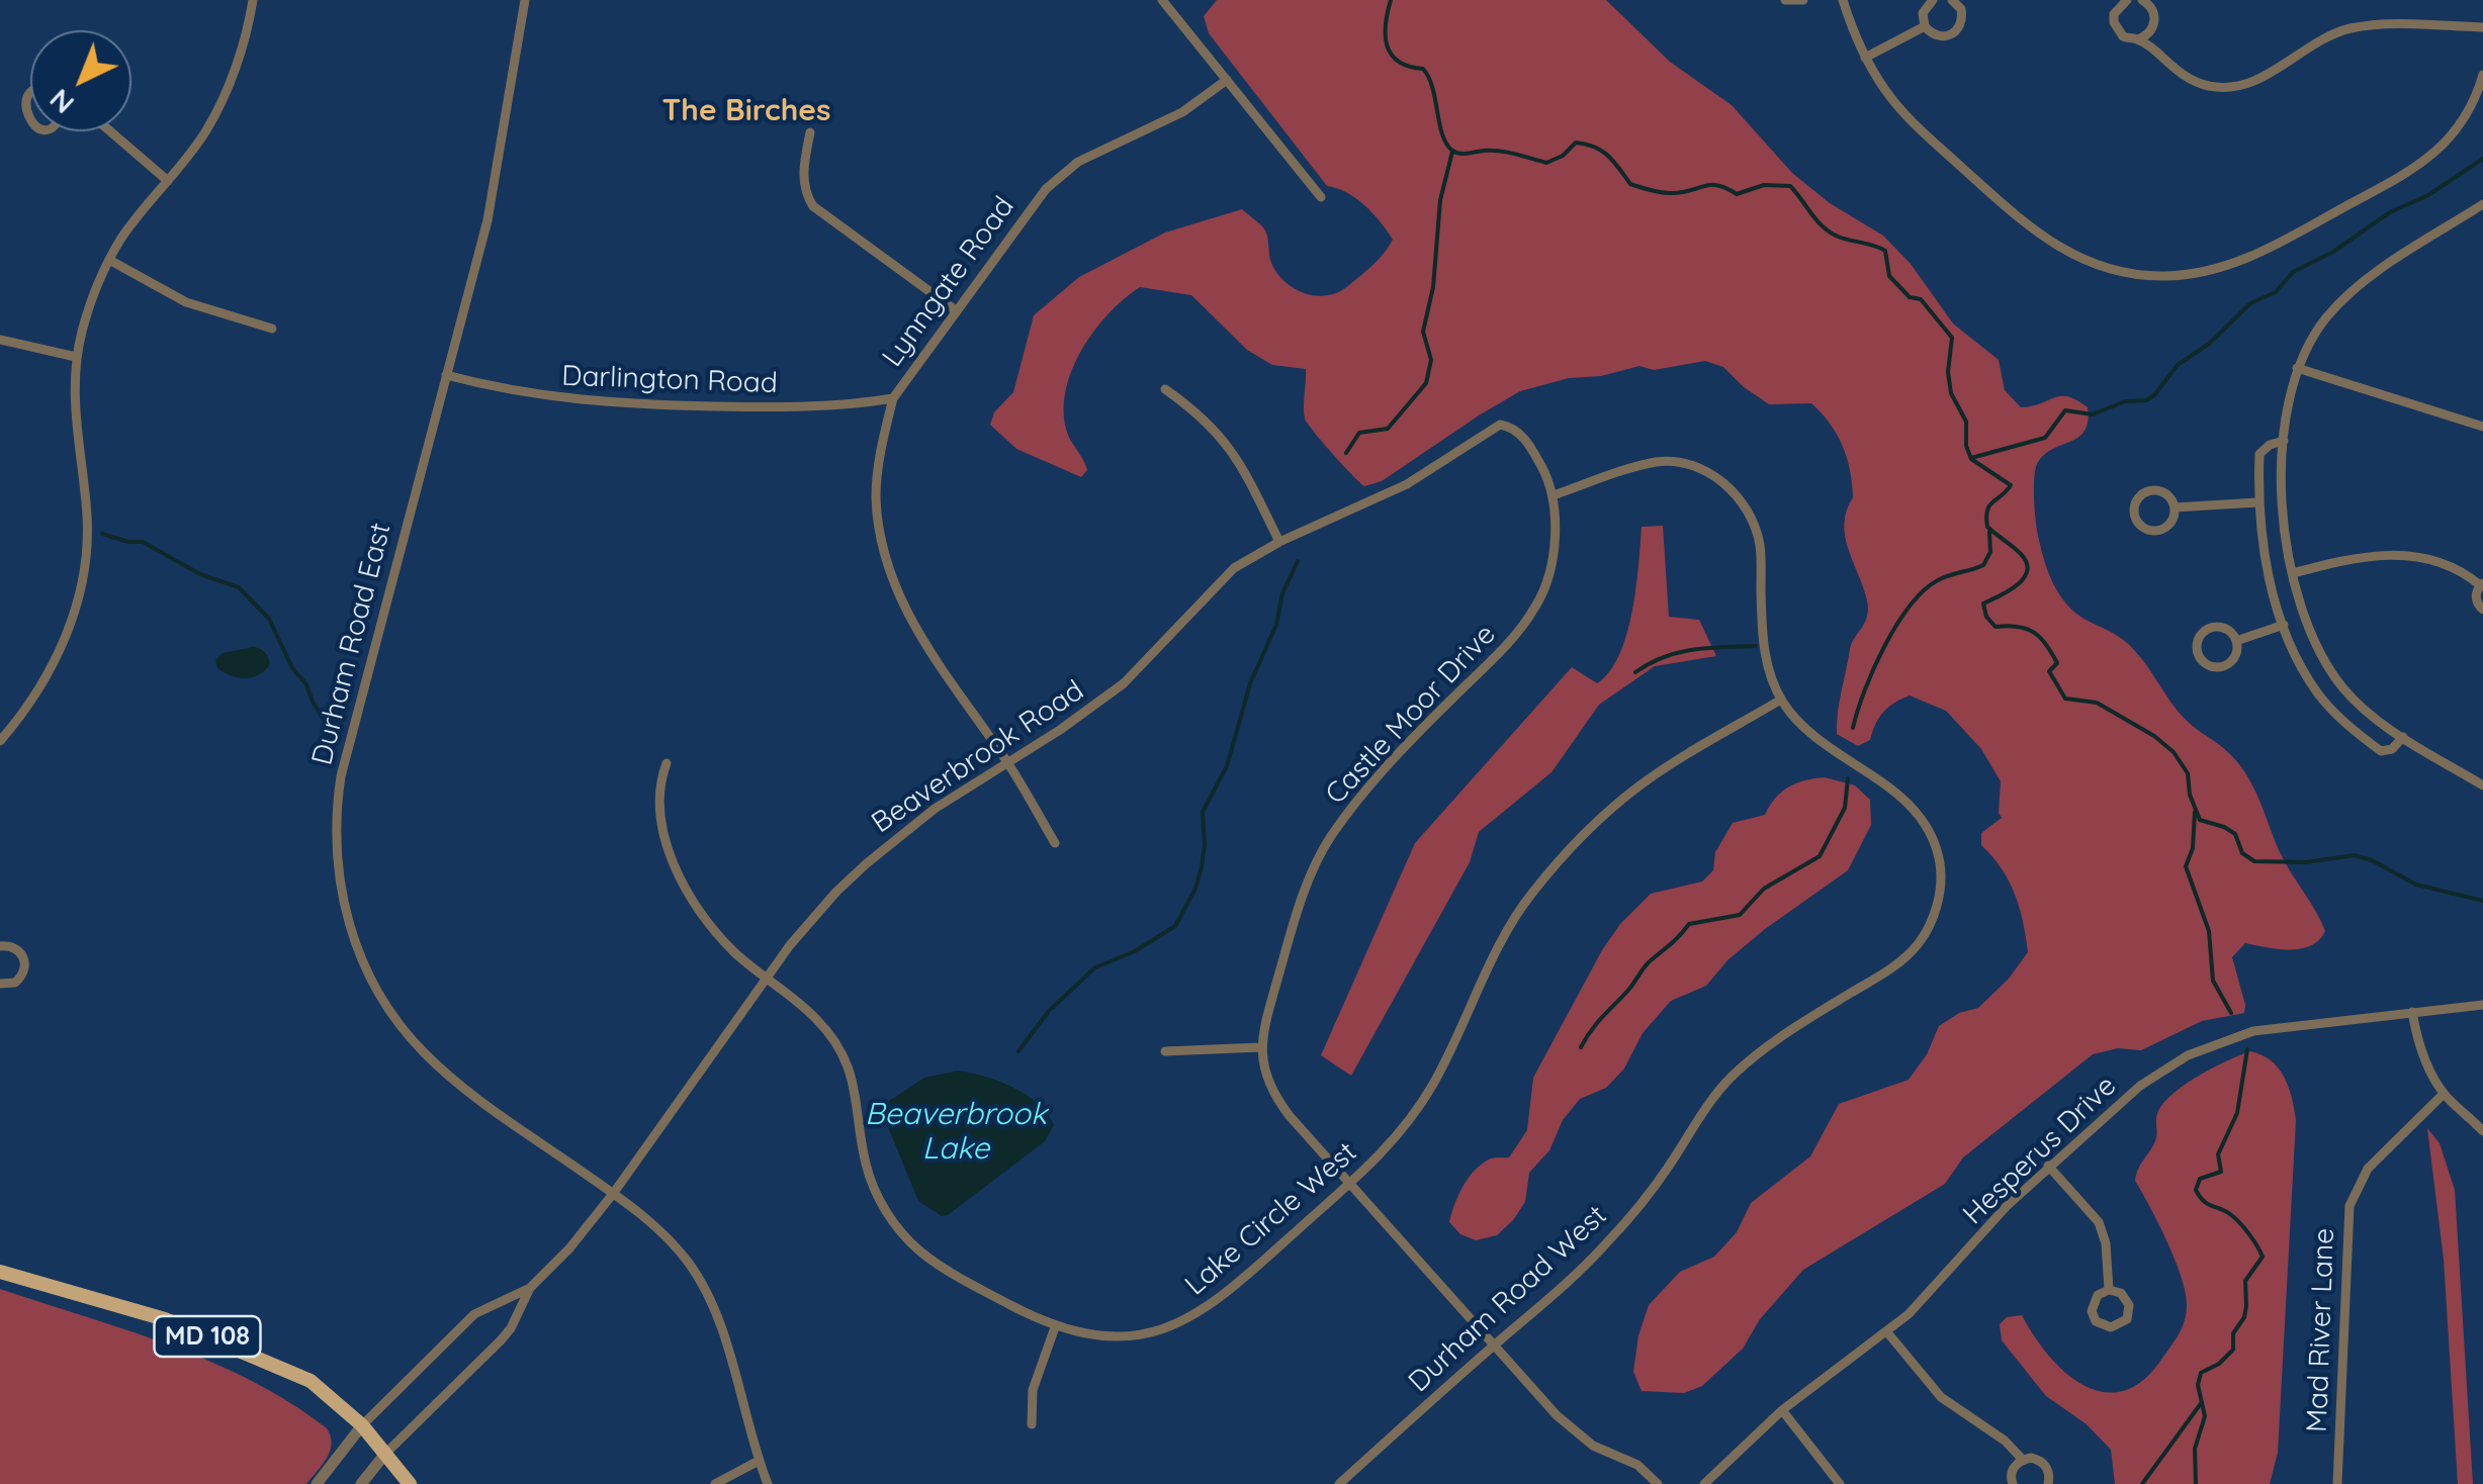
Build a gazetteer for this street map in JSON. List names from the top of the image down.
{
  "streets": {
    "main road": ["MD 108"],
    "street": [
      "Lynngate Road",
      "Darlington Road",
      "Durham Road East",
      "Castle Moor Drive",
      "Beaverbrook Road",
      "Hesperus Drive",
      "Lake Circle West",
      "Durham Road West",
      "Mad River Lane"
    ]
  },
  "crossings": [
    ["Lynngate Road", "Darlington Road"],
    ["Lynngate Road", "Beaverbrook Road"],
    ["Darlington Road", "Durham Road East"],
    ["Durham Road East", "Beaverbrook Road"],
    ["Castle Moor Drive", "Beaverbrook Road"],
    ["Castle Moor Drive", "Durham Road West"],
    ["Beaverbrook Road", "Lake Circle West"],
    ["Beaverbrook Road", "MD 108"],
    ["Lake Circle West", "Durham Road West"]
  ],
  "districts": ["The Birches"],
  "water": ["Beaverbrook Lake"],
  "north": "bottom left"
}
